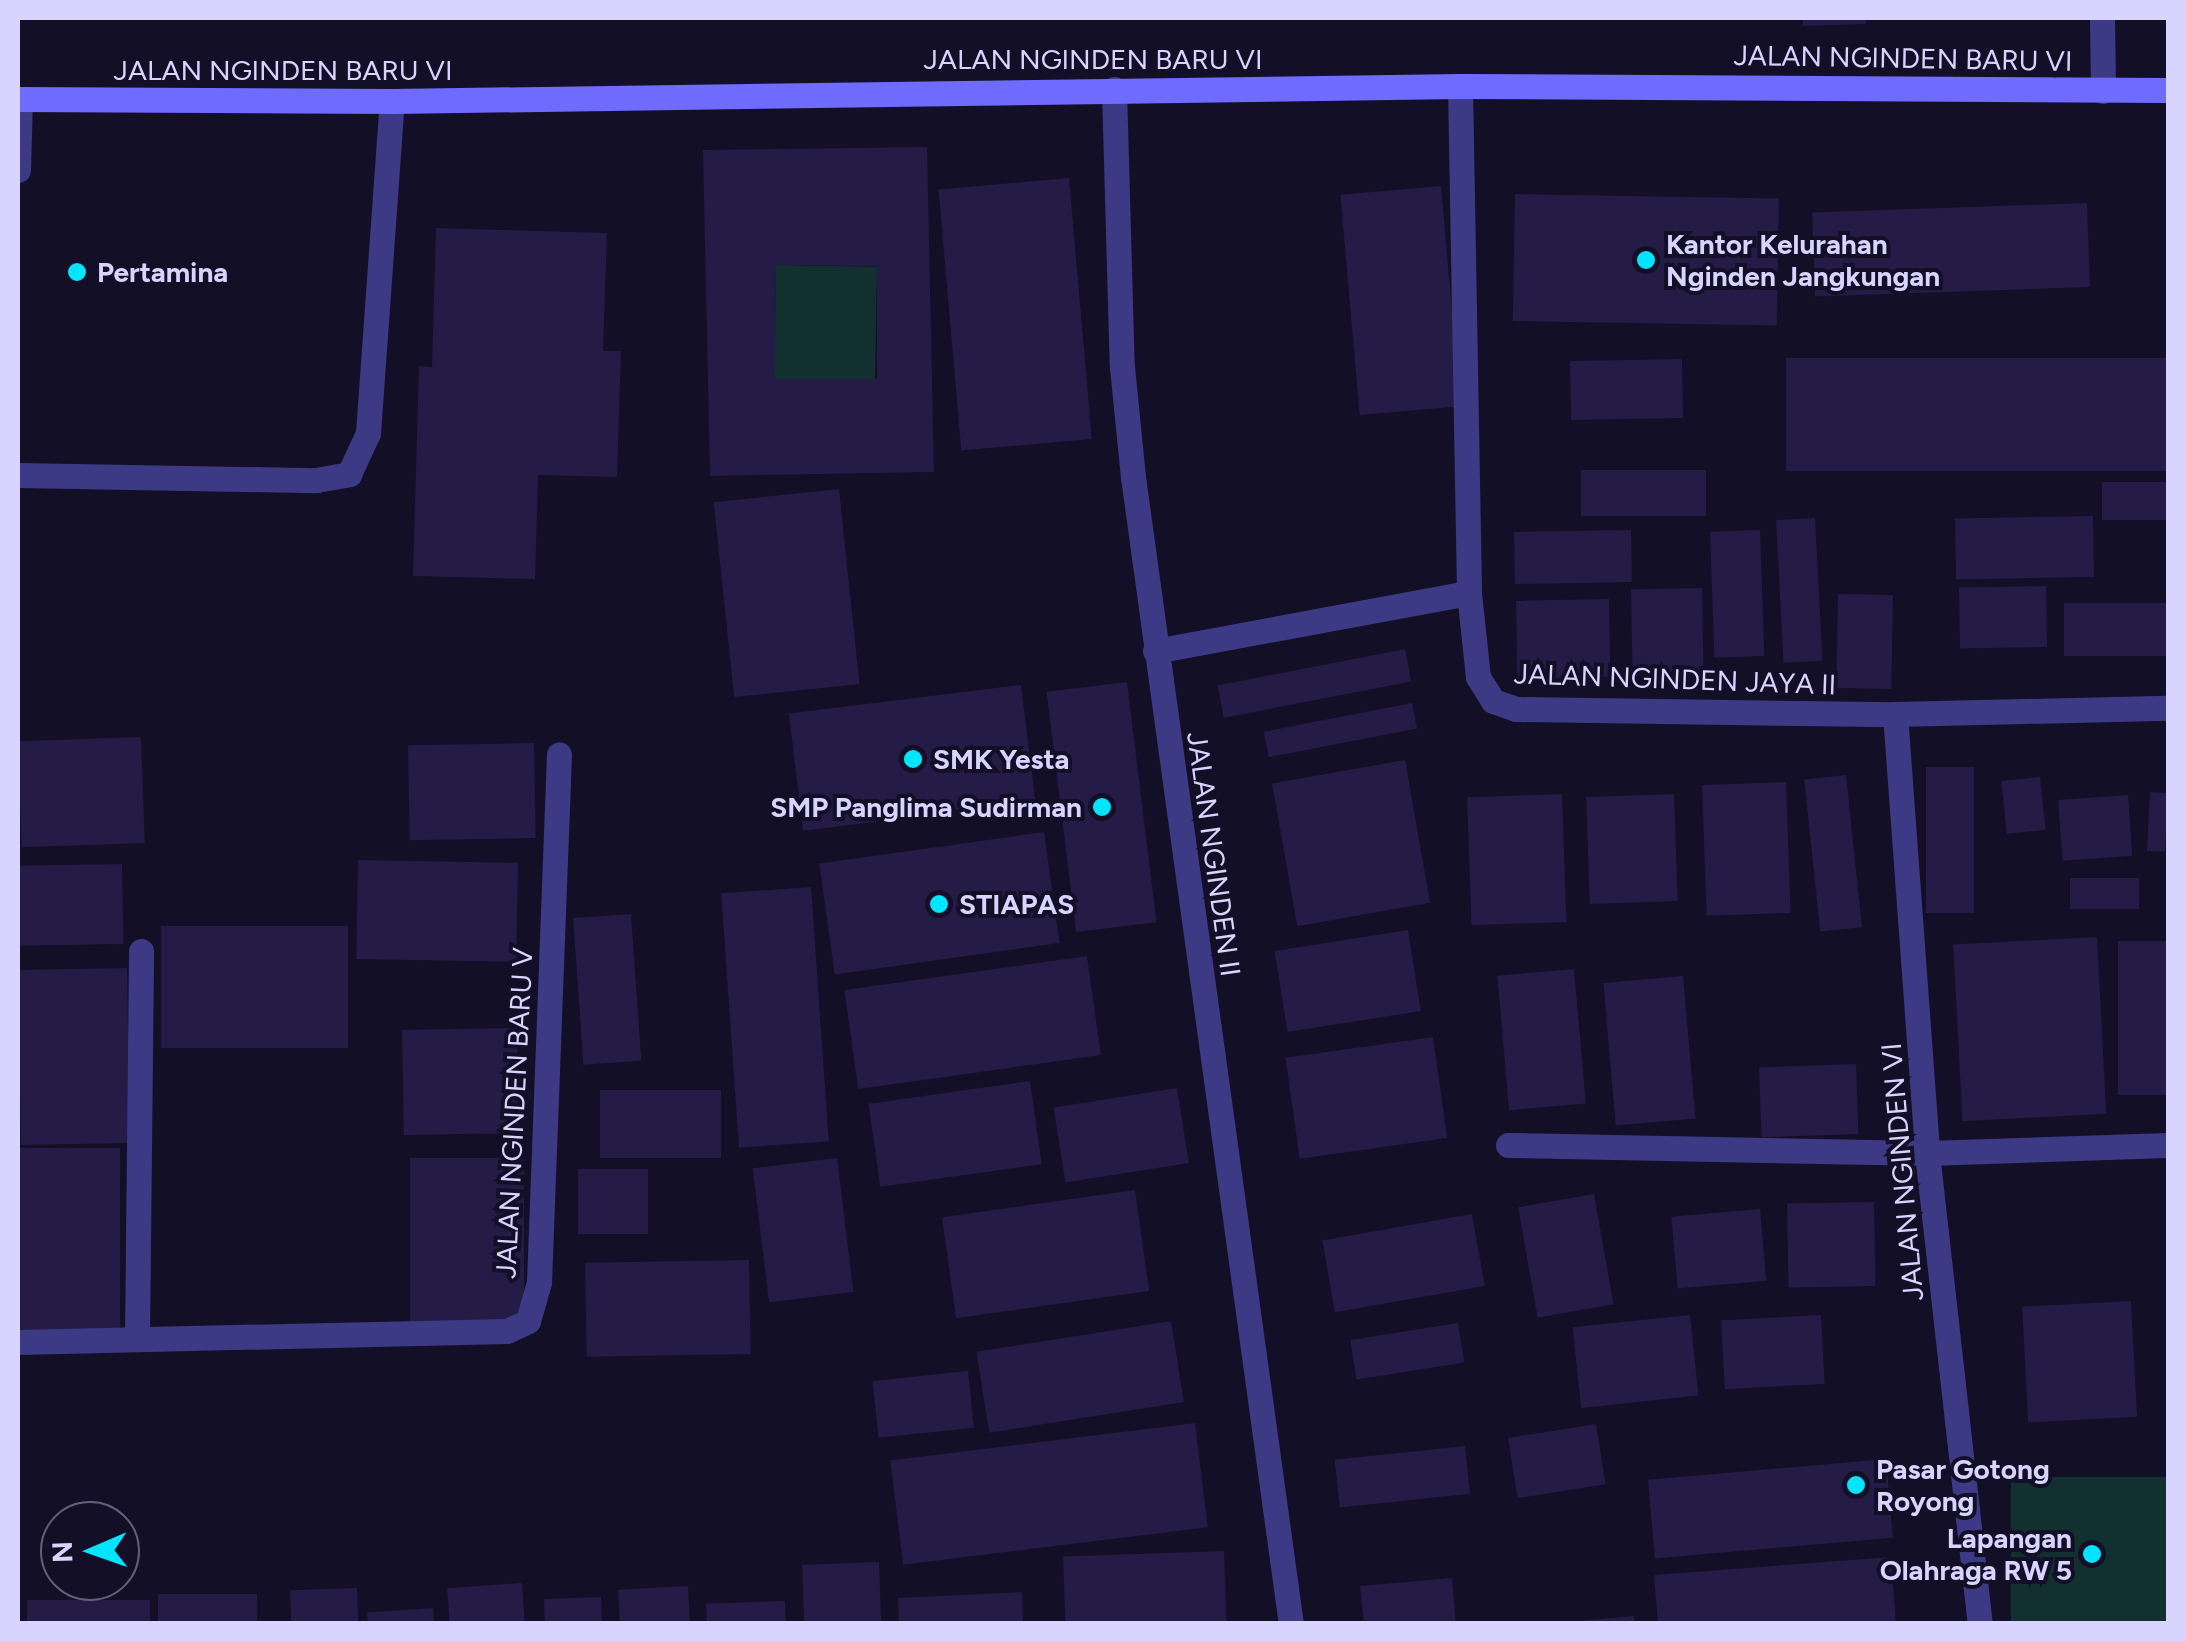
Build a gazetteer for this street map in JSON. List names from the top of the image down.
{
  "streets": {
    "street": [
      "JALAN NGINDEN BARU VI",
      "JALAN NGINDEN JAYA II",
      "JALAN NGINDEN II",
      "JALAN NGINDEN BARU V",
      "JALAN NGINDEN VI"
    ]
  },
  "crossings": [
    ["JALAN NGINDEN BARU VI", "JALAN NGINDEN II"],
    ["JALAN NGINDEN JAYA II", "JALAN NGINDEN VI"]
  ],
  "places": [
    "Kantor Kelurahan Nginden Jangkungan",
    "Pertamina",
    "SMK Yesta",
    "SMP Panglima Sudirman",
    "STIAPAS",
    "Pasar Gotong Royong",
    "Lapangan Olahraga RW 5"
  ],
  "north": "left"
}
